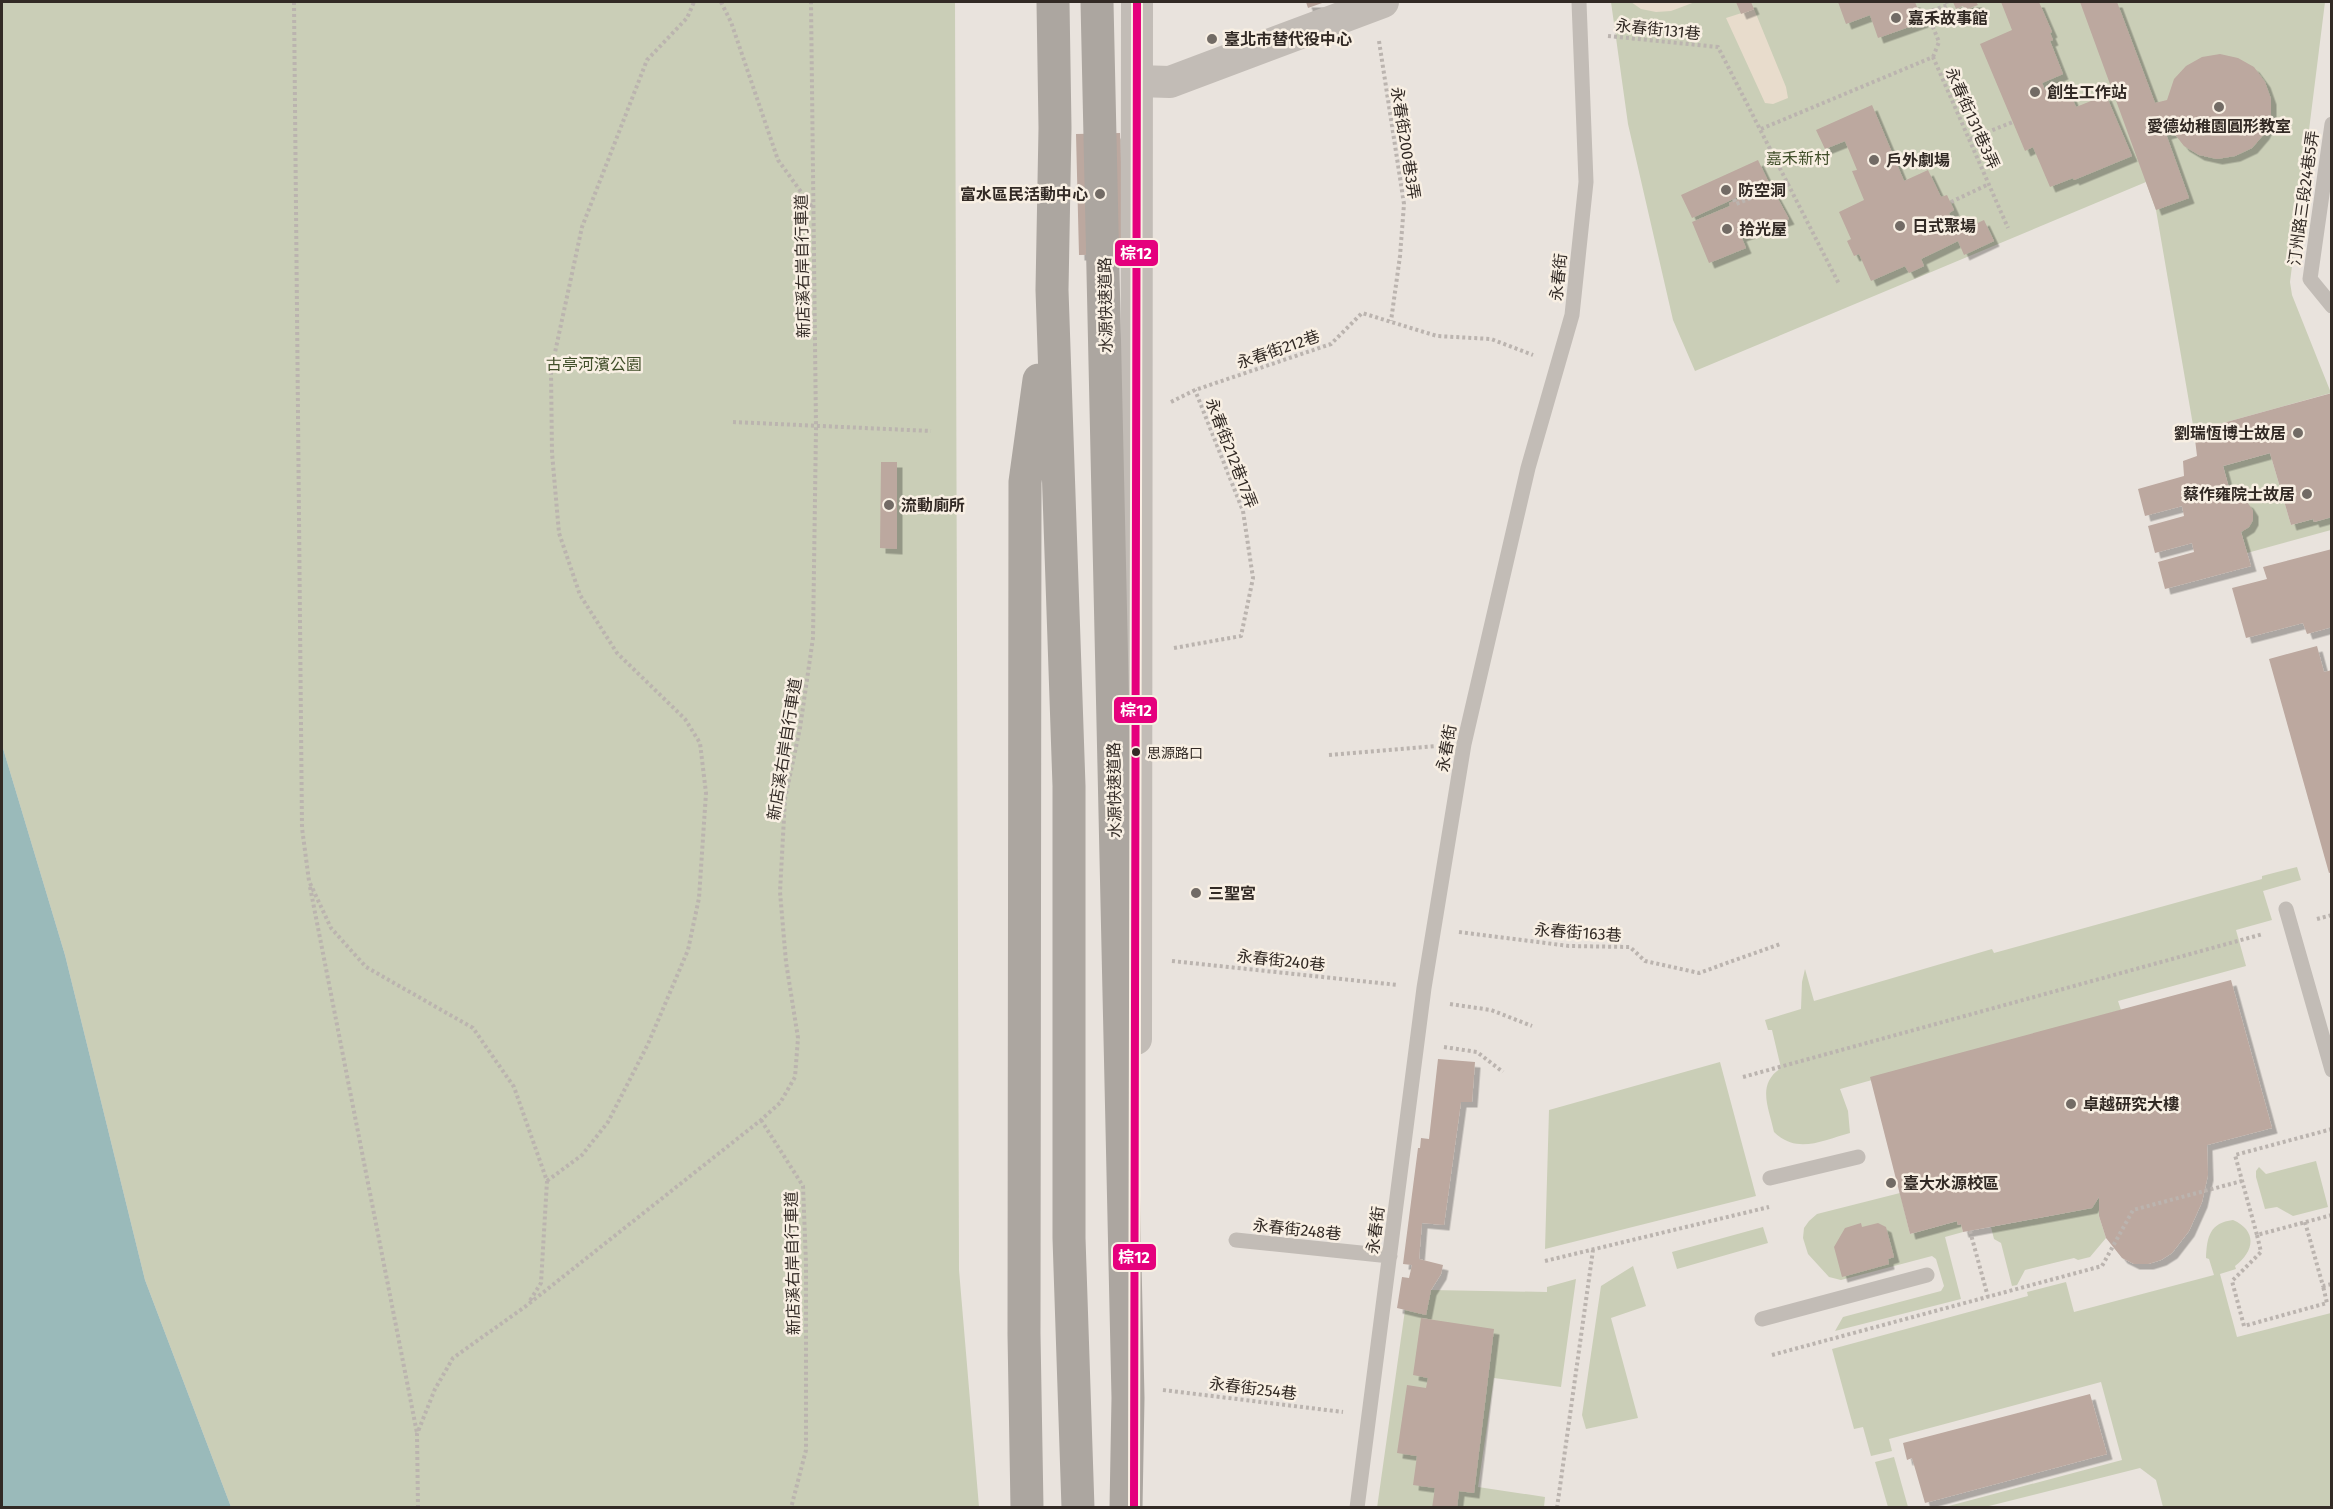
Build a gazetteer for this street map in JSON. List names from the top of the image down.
{
  "streets": {
    "highway": ["水源快速道路"],
    "lane": ["汀州路三段24巷5弄", "永春街", "永春街248巷"],
    "path": [
      "永春街131巷",
      "永春街131巷3弄",
      "永春街200巷3弄",
      "新店溪右岸自行車道",
      "永春街212巷",
      "永春街212巷17弄",
      "永春街163巷",
      "永春街240巷",
      "永春街254巷"
    ]
  },
  "crossings": [
    ["永春街131巷", "永春街131巷3弄"],
    ["永春街131巷", "永春街"],
    ["永春街200巷3弄", "永春街212巷"],
    ["永春街", "永春街212巷"],
    ["永春街", "永春街163巷"],
    ["永春街", "永春街240巷"],
    ["永春街", "永春街248巷"],
    ["永春街", "永春街254巷"],
    ["永春街212巷", "永春街212巷17弄"]
  ],
  "parks": ["嘉禾新村", "古亭河濱公園"],
  "places": [
    "嘉禾故事館",
    "臺北市替代役中心",
    "創生工作站",
    "愛德幼稚園圓形教室",
    "戶外劇場",
    "防空洞",
    "富水區民活動中心",
    "日式聚場",
    "拾光屋",
    "劉瑞恆博士故居",
    "蔡作雍院士故居",
    "流動廁所",
    "思源路口",
    "三聖宮",
    "卓越研究大樓",
    "臺大水源校區"
  ],
  "lines": ["transit line 棕12"]
}
